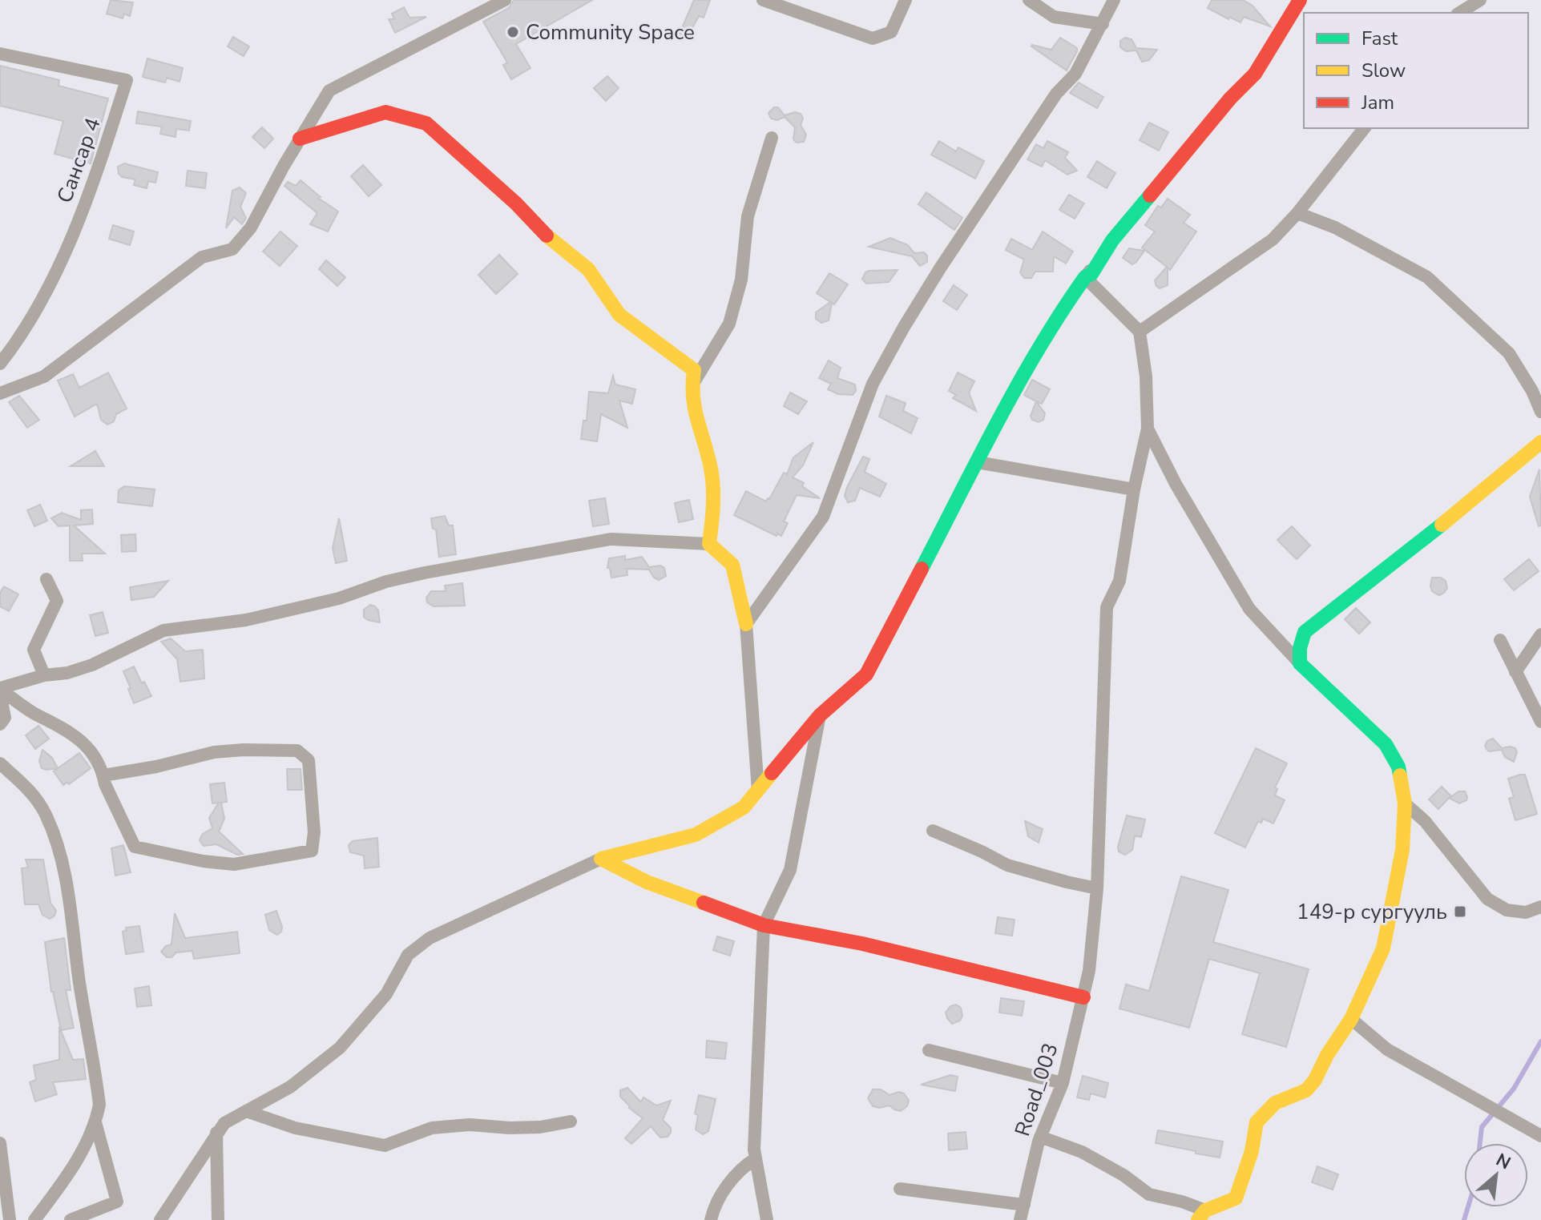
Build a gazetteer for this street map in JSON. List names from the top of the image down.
{
  "streets": {
    "street": ["Сансар 4", "Road_003"]
  },
  "places": {
    "other": ["Community Space"],
    "transit": ["149-р сургууль"]
  },
  "legend": ["Fast", "Slow", "Jam"],
  "north": "top right"
}
